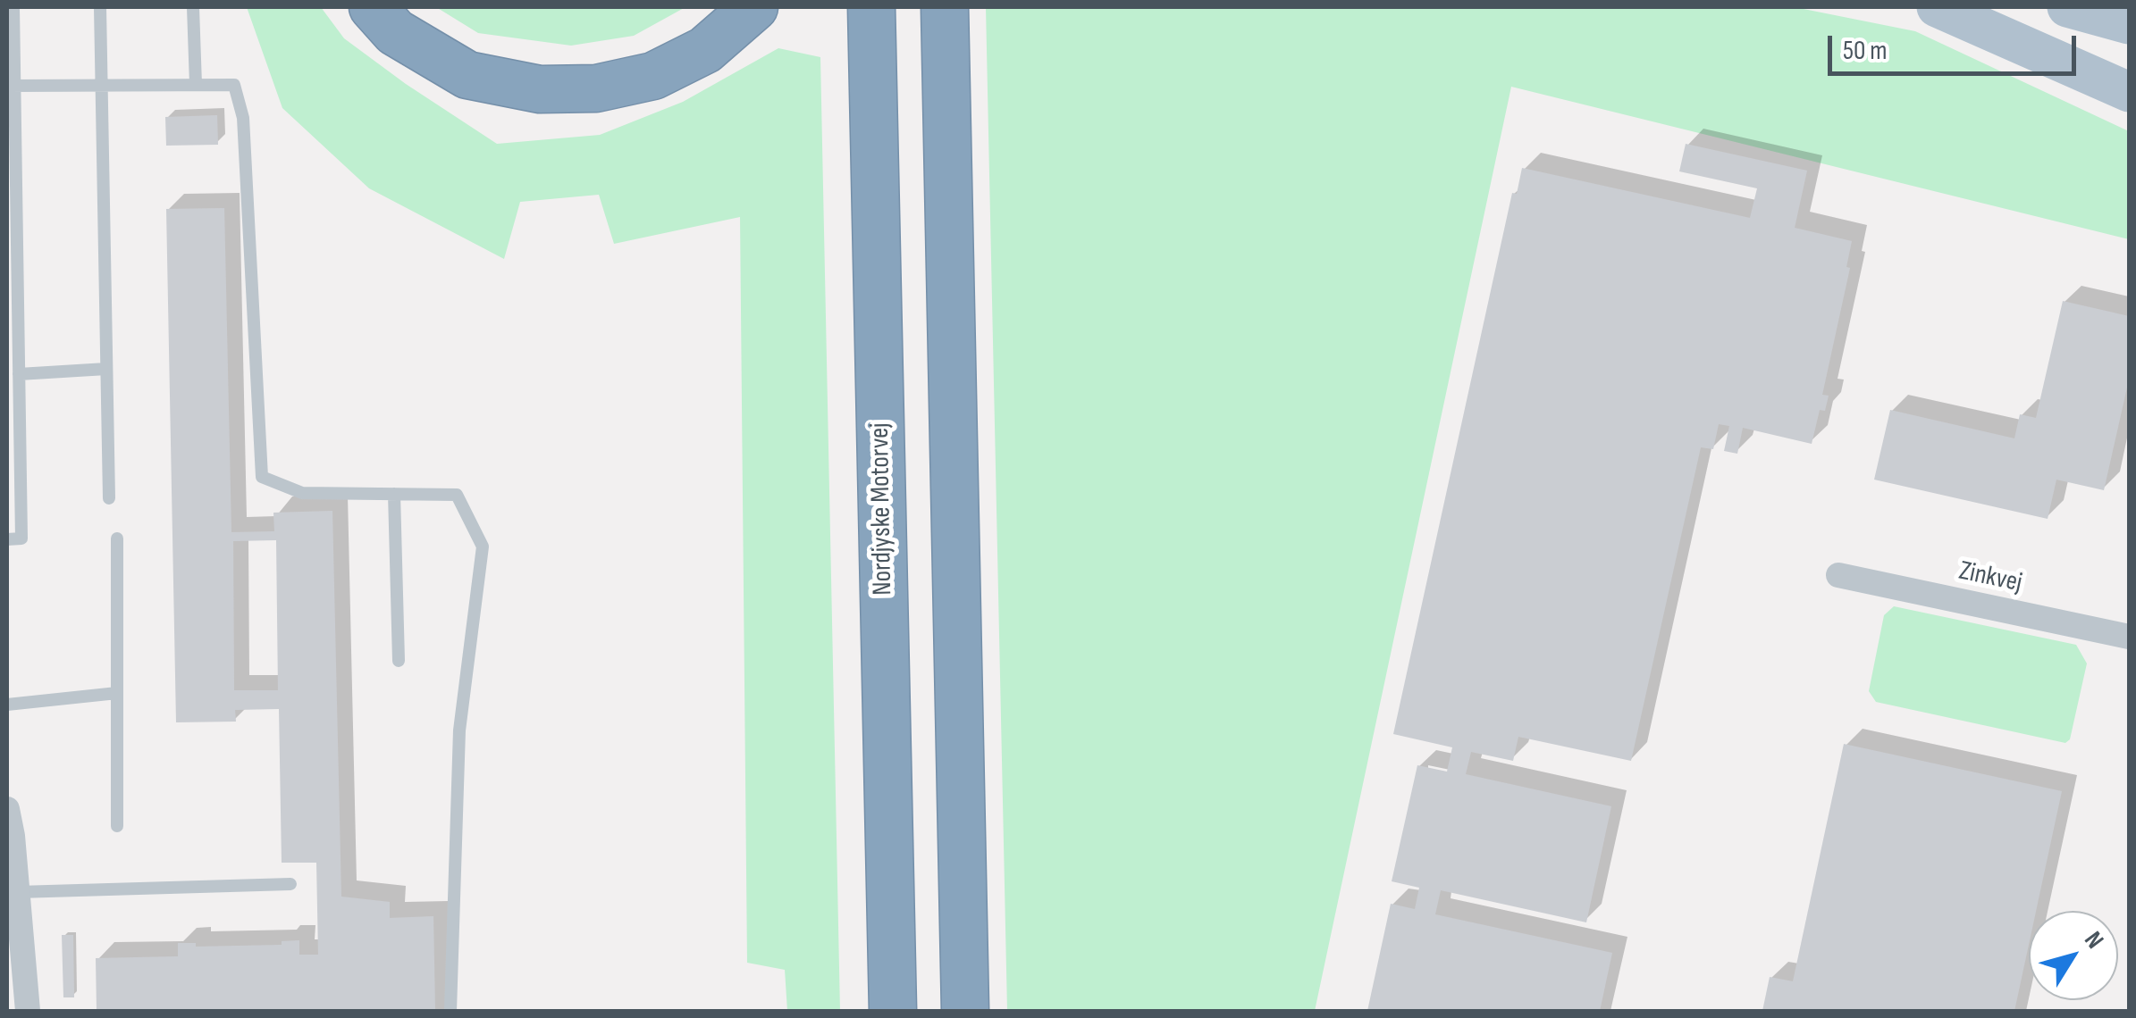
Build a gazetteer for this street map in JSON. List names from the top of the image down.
{
  "streets": {
    "highway": ["Nordjyske Motorvej"],
    "street": ["Zinkvej"]
  },
  "scale_bar": "50 m",
  "north": "top right"
}
